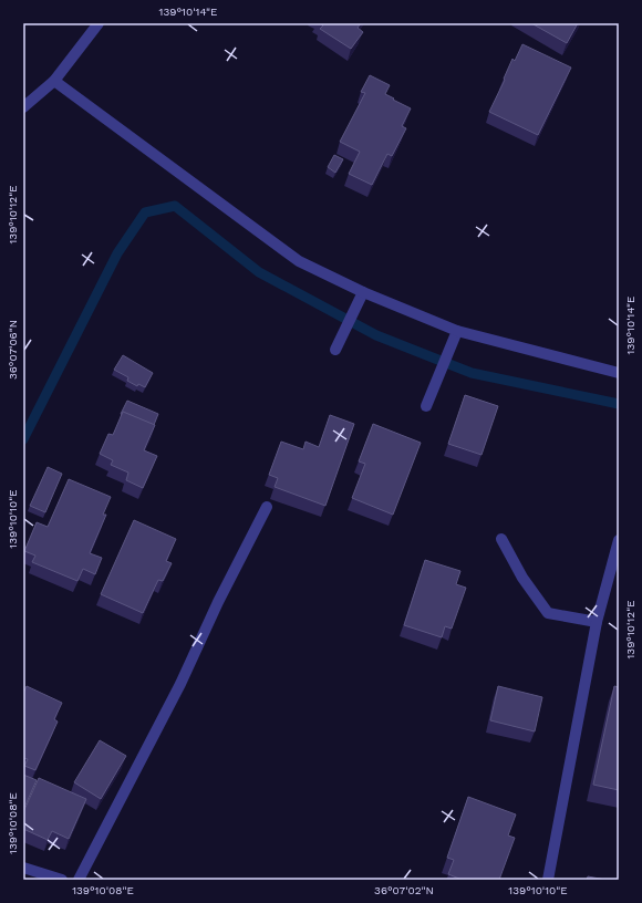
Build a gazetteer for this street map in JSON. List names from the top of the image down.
{
  "coordinates": [
    "139°10'14\"E",
    "139°10'12\"E",
    "36°07'06\"N",
    "139°10'10\"E",
    "139°10'08\"E",
    "36°07'02\"N"
  ]
}
